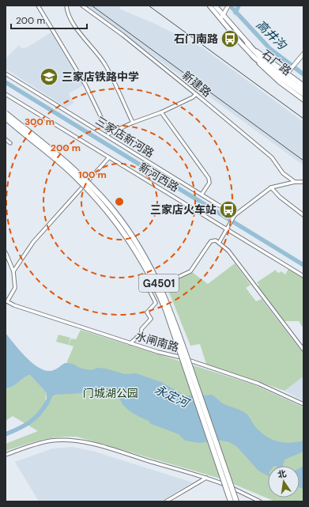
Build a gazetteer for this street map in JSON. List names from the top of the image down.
{
  "streets": {
    "highway": ["G4501"],
    "main road": ["石广路"],
    "street": [
      "新建路",
      "三家店新河路",
      "新河西路",
      "水闸南路"
    ]
  },
  "water": ["高井沟", "永定河"],
  "parks": ["门城湖公园"],
  "places": {
    "bus stop": ["石门南路", "三家店火车站"],
    "school or university": ["三家店铁路中学"]
  },
  "scale_bar": "200 m",
  "north": "top",
  "rings": ["300 m", "200 m", "100 m"]
}
